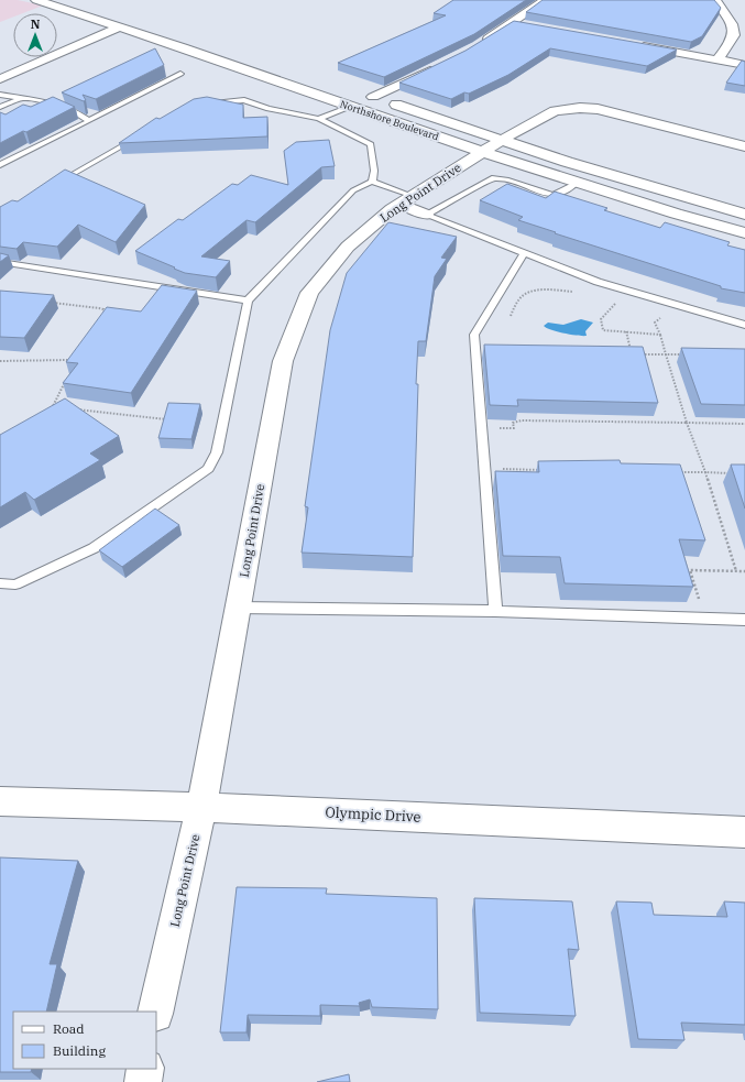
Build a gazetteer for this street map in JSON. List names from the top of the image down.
{
  "streets": {
    "street": ["Northshore Boulevard", "Long Point Drive", "Olympic Drive"]
  },
  "crossings": [
    ["Northshore Boulevard", "Long Point Drive"],
    ["Long Point Drive", "Olympic Drive"]
  ],
  "legend": ["Road", "Building"],
  "north": "top"
}
